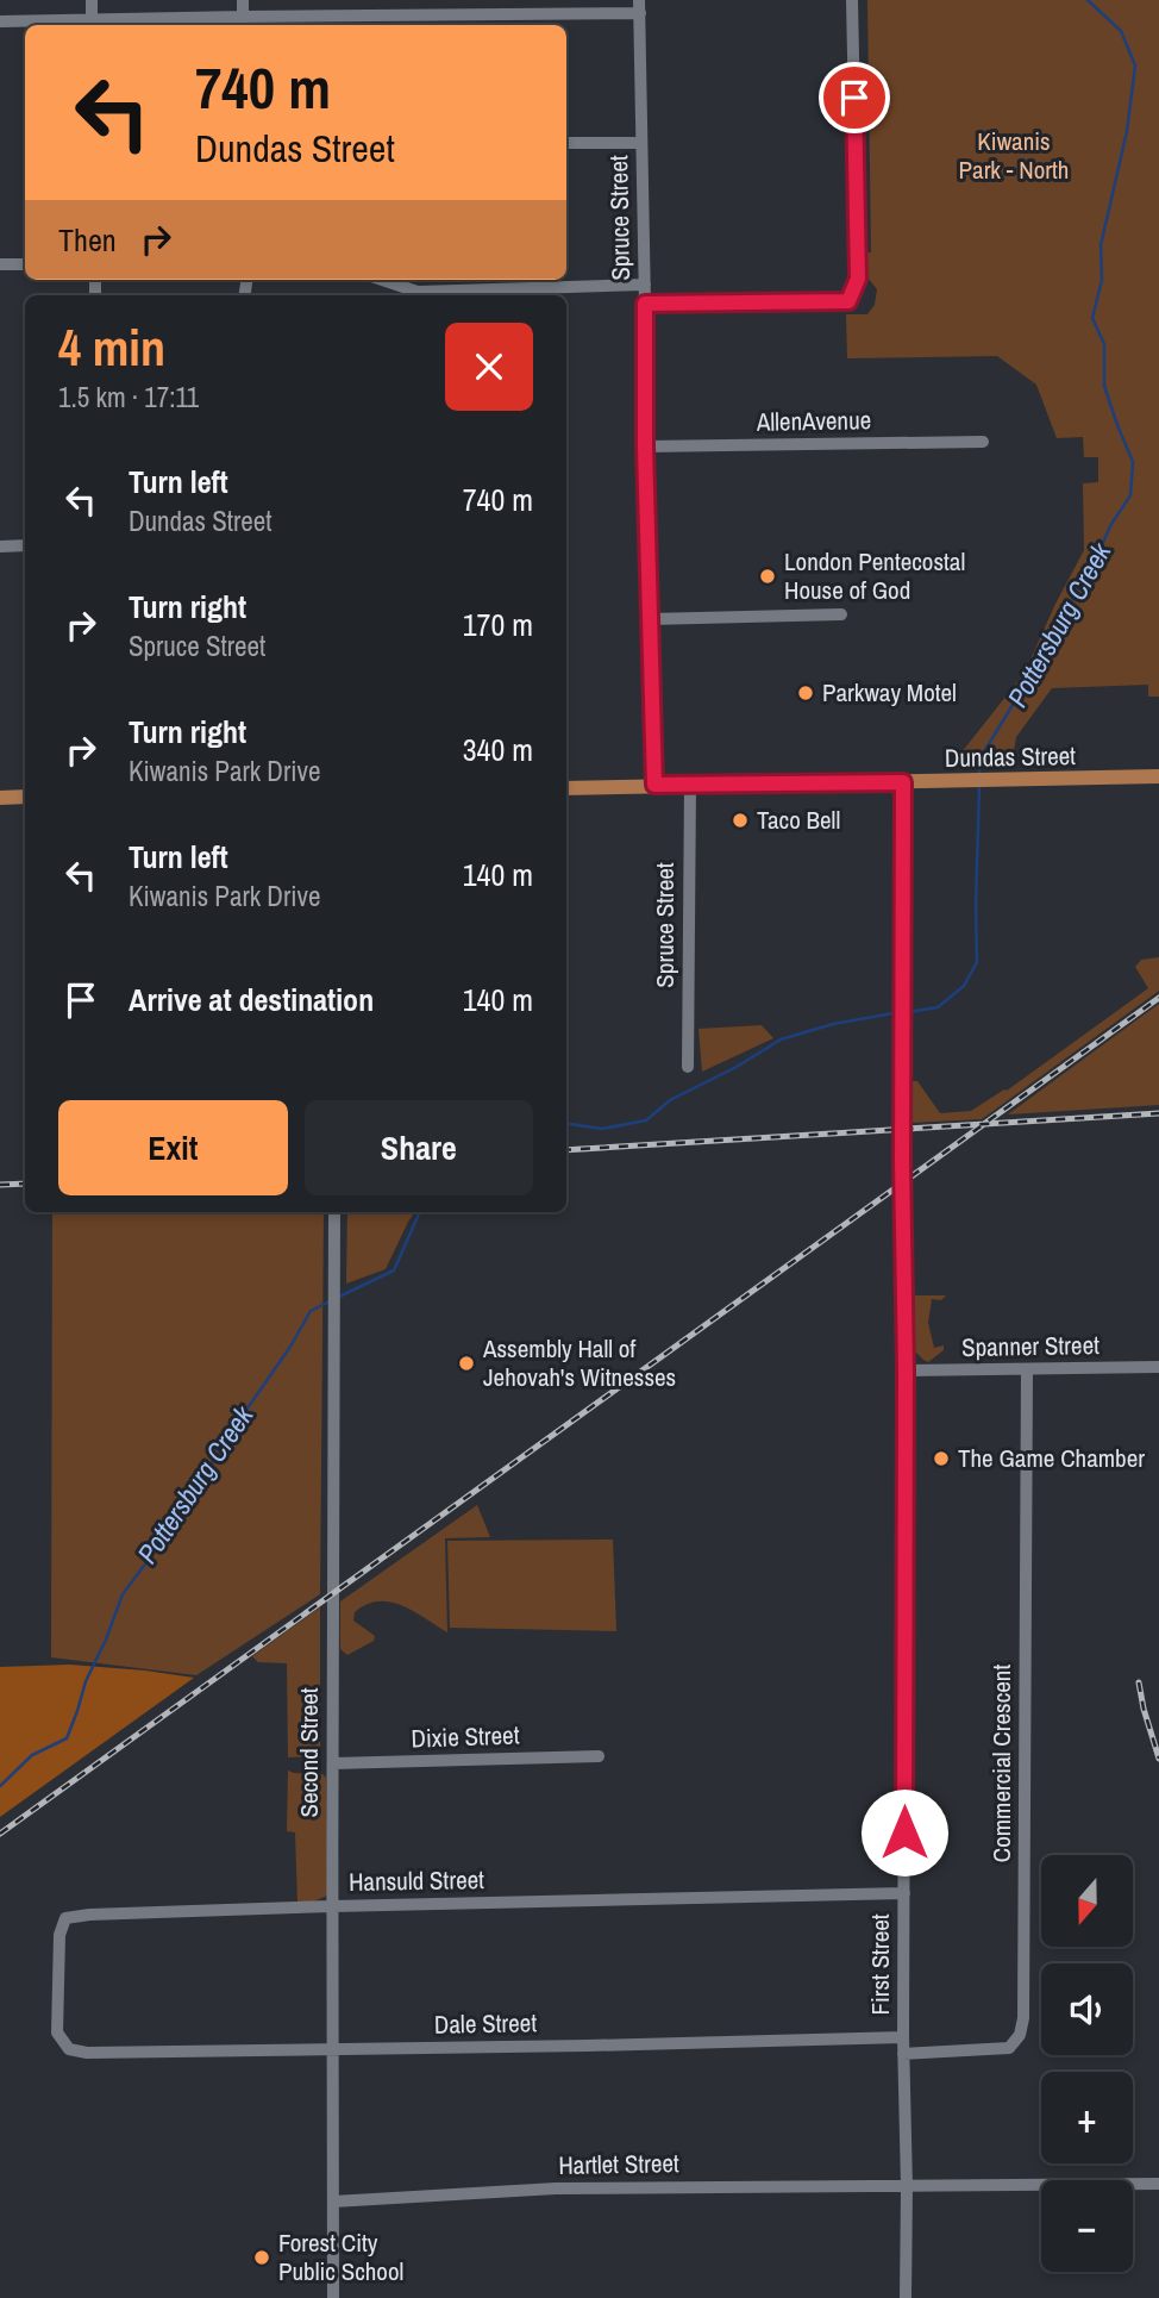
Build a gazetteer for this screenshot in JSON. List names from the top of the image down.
{
  "streets": {
    "main road": ["Dundas Street"],
    "street": [
      "Spruce Street",
      "AllenAvenue",
      "Spanner Street",
      "Dixie Street",
      "Second Street",
      "Commercial Crescent",
      "Hansuld Street",
      "First Street",
      "Dale Street",
      "Hartlet Street"
    ]
  },
  "crossings": [
    ["Spruce Street", "AllenAvenue"],
    ["Spruce Street", "Dundas Street"],
    ["Dundas Street", "First Street"],
    ["Spanner Street", "Commercial Crescent"],
    ["Spanner Street", "First Street"],
    ["Dixie Street", "Second Street"],
    ["Second Street", "Hansuld Street"],
    ["Second Street", "Dale Street"],
    ["Second Street", "Hartlet Street"],
    ["Commercial Crescent", "First Street"],
    ["Hansuld Street", "First Street"],
    ["Hansuld Street", "Dale Street"],
    ["First Street", "Dale Street"],
    ["First Street", "Hartlet Street"]
  ],
  "water": ["Pottersburg Creek"],
  "parks": ["Kiwanis Park - North"],
  "places": [
    "London Pentecostal House of God",
    "Parkway Motel",
    "Taco Bell",
    "Assembly Hall of Jehovah's Witnesses",
    "The Game Chamber",
    "Forest City Public School"
  ],
  "north": "bottom",
  "page": {
    "turn": ["740 m", "Dundas Street"],
    "then": "Then",
    "heading": ["4 min", "1.5 km · 17:11"],
    "list": [
      {
        "name": "Turn left",
        "note": "Dundas Street",
        "value": "740 m"
      },
      {
        "name": "Turn right",
        "note": "Spruce Street",
        "value": "170 m"
      },
      {
        "name": "Turn right",
        "note": "Kiwanis Park Drive",
        "value": "340 m"
      },
      {
        "name": "Turn left",
        "note": "Kiwanis Park Drive",
        "value": "140 m"
      },
      {
        "name": "Arrive at destination",
        "value": "140 m"
      }
    ],
    "buttons": ["Exit", "Share"],
    "map_buttons": ["+", "−"]
  }
}
